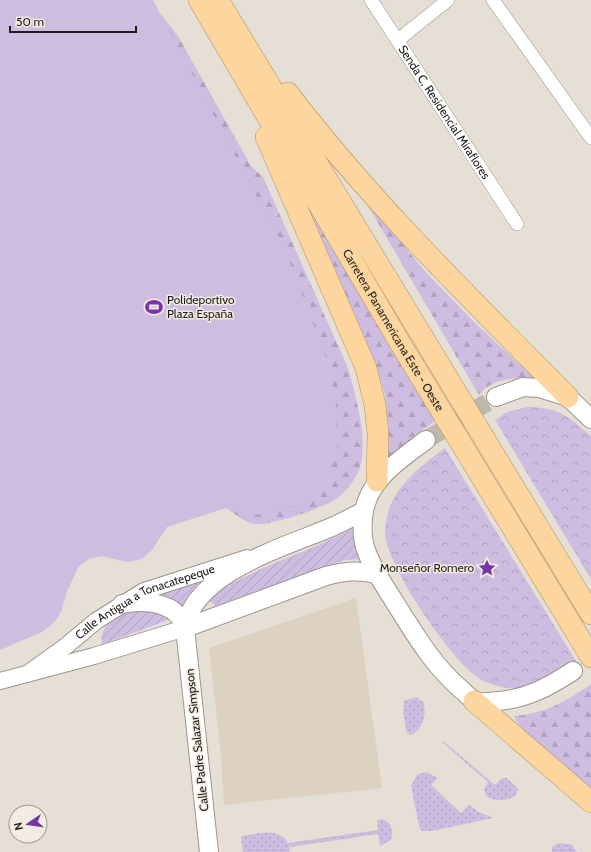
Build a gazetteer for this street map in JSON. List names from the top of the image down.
{
  "streets": {
    "highway": ["Carretera Panamericana Este - Oeste"],
    "main road": ["Calle Antigua a Tonacatepeque", "Calle Padre Salazar Simpson"],
    "street": ["Senda C, Residencial Miraflores"]
  },
  "crossings": [
    ["Calle Antigua a Tonacatepeque", "Calle Padre Salazar Simpson"]
  ],
  "places": {
    "sports": ["Polideportivo Plaza España"],
    "place": ["Monseñor Romero"]
  },
  "scale_bar": "50 m",
  "north": "left"
}
